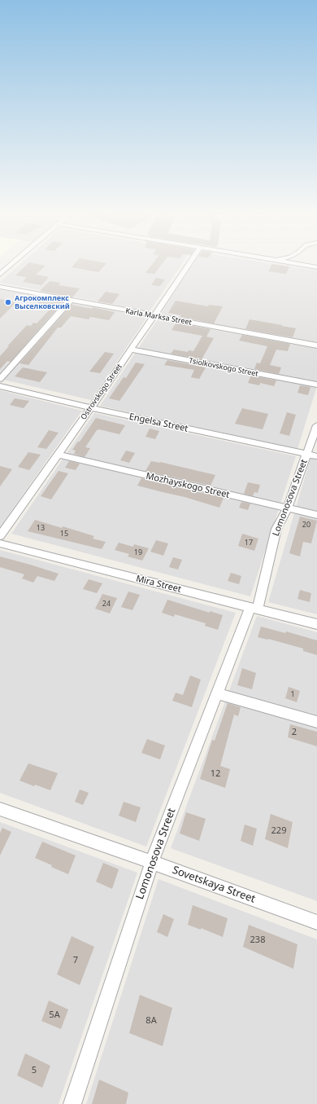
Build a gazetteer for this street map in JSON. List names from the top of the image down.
{
  "streets": {
    "street": [
      "Karla Marksa Street",
      "Tsiolkovskogo Street",
      "Ostrovskogo Street",
      "Engelsa Street",
      "Mozhayskogo Street",
      "Lomonosova Street",
      "Mira Street",
      "Sovetskaya Street"
    ]
  },
  "crossings": [
    ["Karla Marksa Street", "Ostrovskogo Street"],
    ["Tsiolkovskogo Street", "Ostrovskogo Street"],
    ["Ostrovskogo Street", "Engelsa Street"],
    ["Ostrovskogo Street", "Mozhayskogo Street"],
    ["Engelsa Street", "Lomonosova Street"],
    ["Mozhayskogo Street", "Lomonosova Street"],
    ["Lomonosova Street", "Mira Street"],
    ["Lomonosova Street", "Sovetskaya Street"]
  ],
  "places": ["Агрокомплекс Выселковский"],
  "house_numbers": [
    "20",
    "13",
    "15",
    "17",
    "19",
    "24",
    "1",
    "2",
    "12",
    "229",
    "238",
    "7",
    "5А",
    "8А",
    "5"
  ]
}
